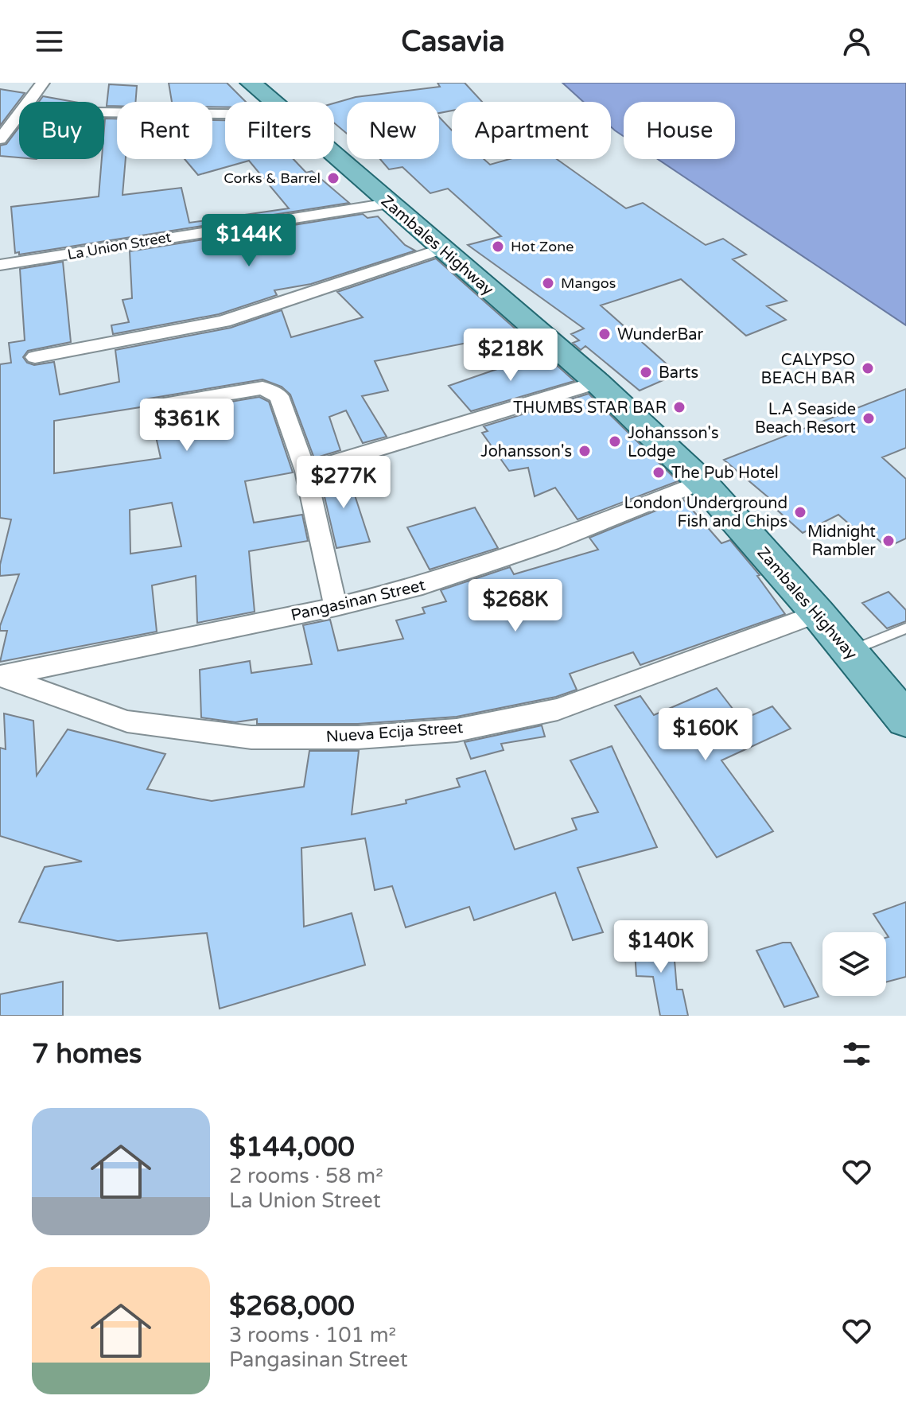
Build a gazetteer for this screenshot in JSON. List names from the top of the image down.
{
  "streets": {
    "main road": ["Zambales Highway"],
    "street": ["La Union Street", "Pangasinan Street", "Nueva Ecija Street"]
  },
  "crossings": [
    ["Zambales Highway", "La Union Street"],
    ["Zambales Highway", "Pangasinan Street"],
    ["Zambales Highway", "Nueva Ecija Street"],
    ["Pangasinan Street", "Nueva Ecija Street"]
  ],
  "places": [
    "Corks & Barrel",
    "Hot Zone",
    "Mangos",
    "WunderBar",
    "CALYPSO BEACH BAR",
    "Barts",
    "THUMBS STAR BAR",
    "L.A Seaside Beach Resort",
    "Johansson's Lodge",
    "Johansson's",
    "The Pub Hotel",
    "London Underground Fish and Chips",
    "Midnight Rambler"
  ],
  "page": {
    "header": "Casavia",
    "chip": [
      "Buy",
      "Rent",
      "Filters",
      "New",
      "Apartment",
      "House"
    ],
    "price": [
      "$144K",
      "$218K",
      "$361K",
      "$277K",
      "$268K",
      "$160K",
      "$140K"
    ],
    "heading": "7 homes",
    "list": [
      {
        "name": "$144,000",
        "note": "2 rooms · 58 m² · La Union Street"
      },
      {
        "name": "$268,000",
        "note": "3 rooms · 101 m² · Pangasinan Street"
      }
    ]
  }
}
